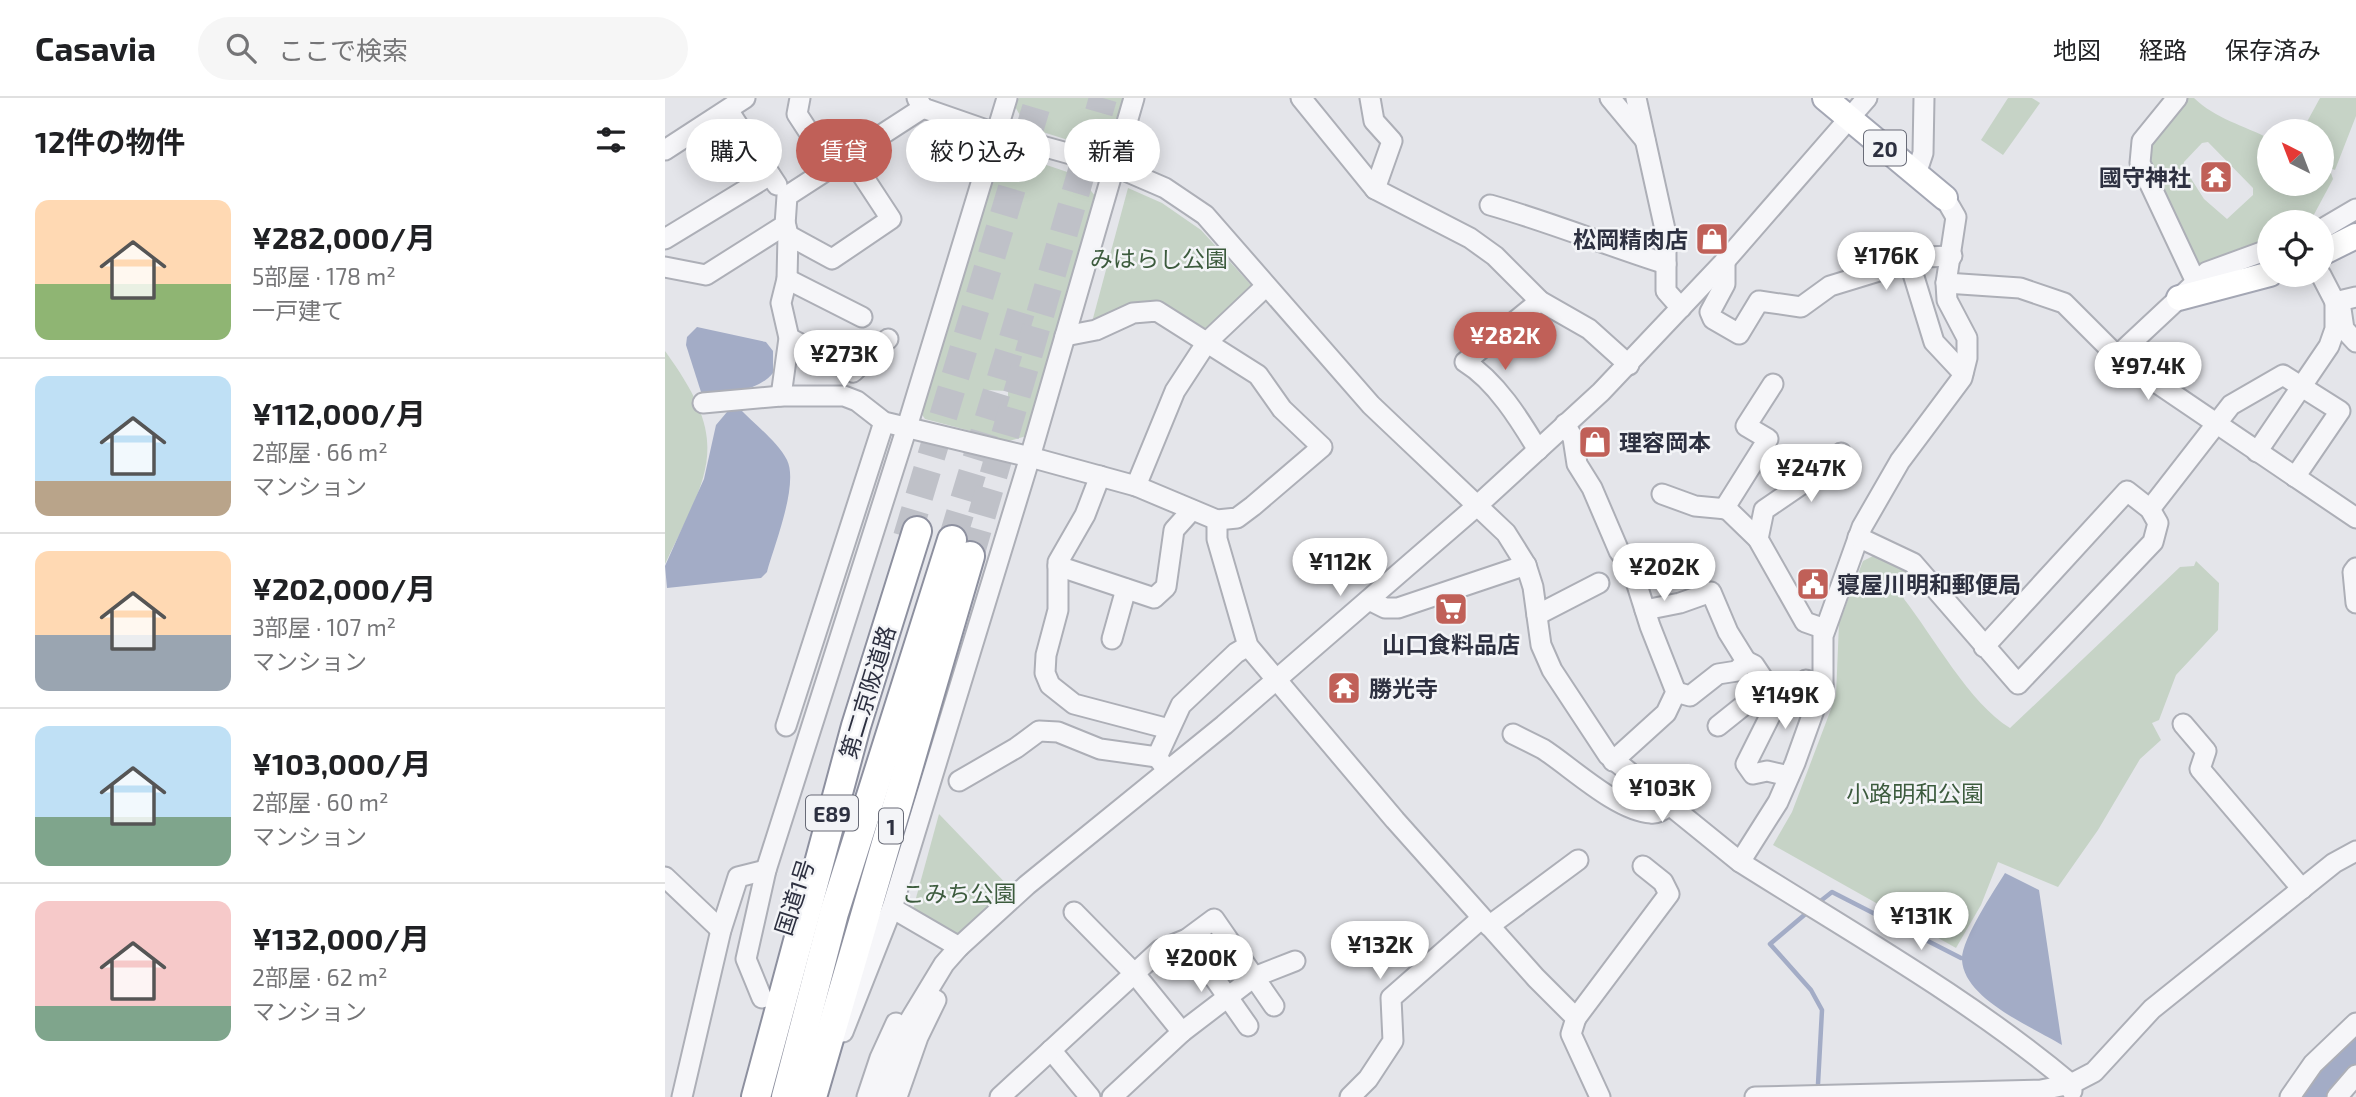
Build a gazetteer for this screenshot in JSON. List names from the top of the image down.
{
  "streets": {
    "highway": [
      "第二京阪道路",
      "E89",
      "1",
      "国道1号"
    ],
    "main road": ["20"]
  },
  "crossings": [
    ["第二京阪道路", "1"],
    ["第二京阪道路", "国道1号"]
  ],
  "parks": ["みはらし公園", "小路明和公園", "こみち公園"],
  "places": {
    "temple": ["國守神社", "勝光寺"],
    "shop": ["松岡精肉店", "理容岡本"],
    "public building": ["寝屋川明和郵便局"],
    "supermarket": ["山口食料品店"]
  },
  "north": "top left",
  "page": {
    "header": "Casavia",
    "search": "ここで検索",
    "nav": ["地図", "経路", "保存済み"],
    "heading": "12件の物件",
    "chip": [
      "購入",
      "賃貸",
      "絞り込み",
      "新着"
    ],
    "list": [
      {
        "name": "¥282,000/月",
        "note": "5部屋 · 178 m² · 一戸建て"
      },
      {
        "name": "¥112,000/月",
        "note": "2部屋 · 66 m² · マンション"
      },
      {
        "name": "¥202,000/月",
        "note": "3部屋 · 107 m² · マンション"
      },
      {
        "name": "¥103,000/月",
        "note": "2部屋 · 60 m² · マンション"
      },
      {
        "name": "¥132,000/月",
        "note": "2部屋 · 62 m² · マンション"
      }
    ],
    "price": [
      "¥176K",
      "¥282K",
      "¥273K",
      "¥97.4K",
      "¥247K",
      "¥112K",
      "¥202K",
      "¥149K",
      "¥103K",
      "¥131K",
      "¥132K",
      "¥200K"
    ]
  }
}
